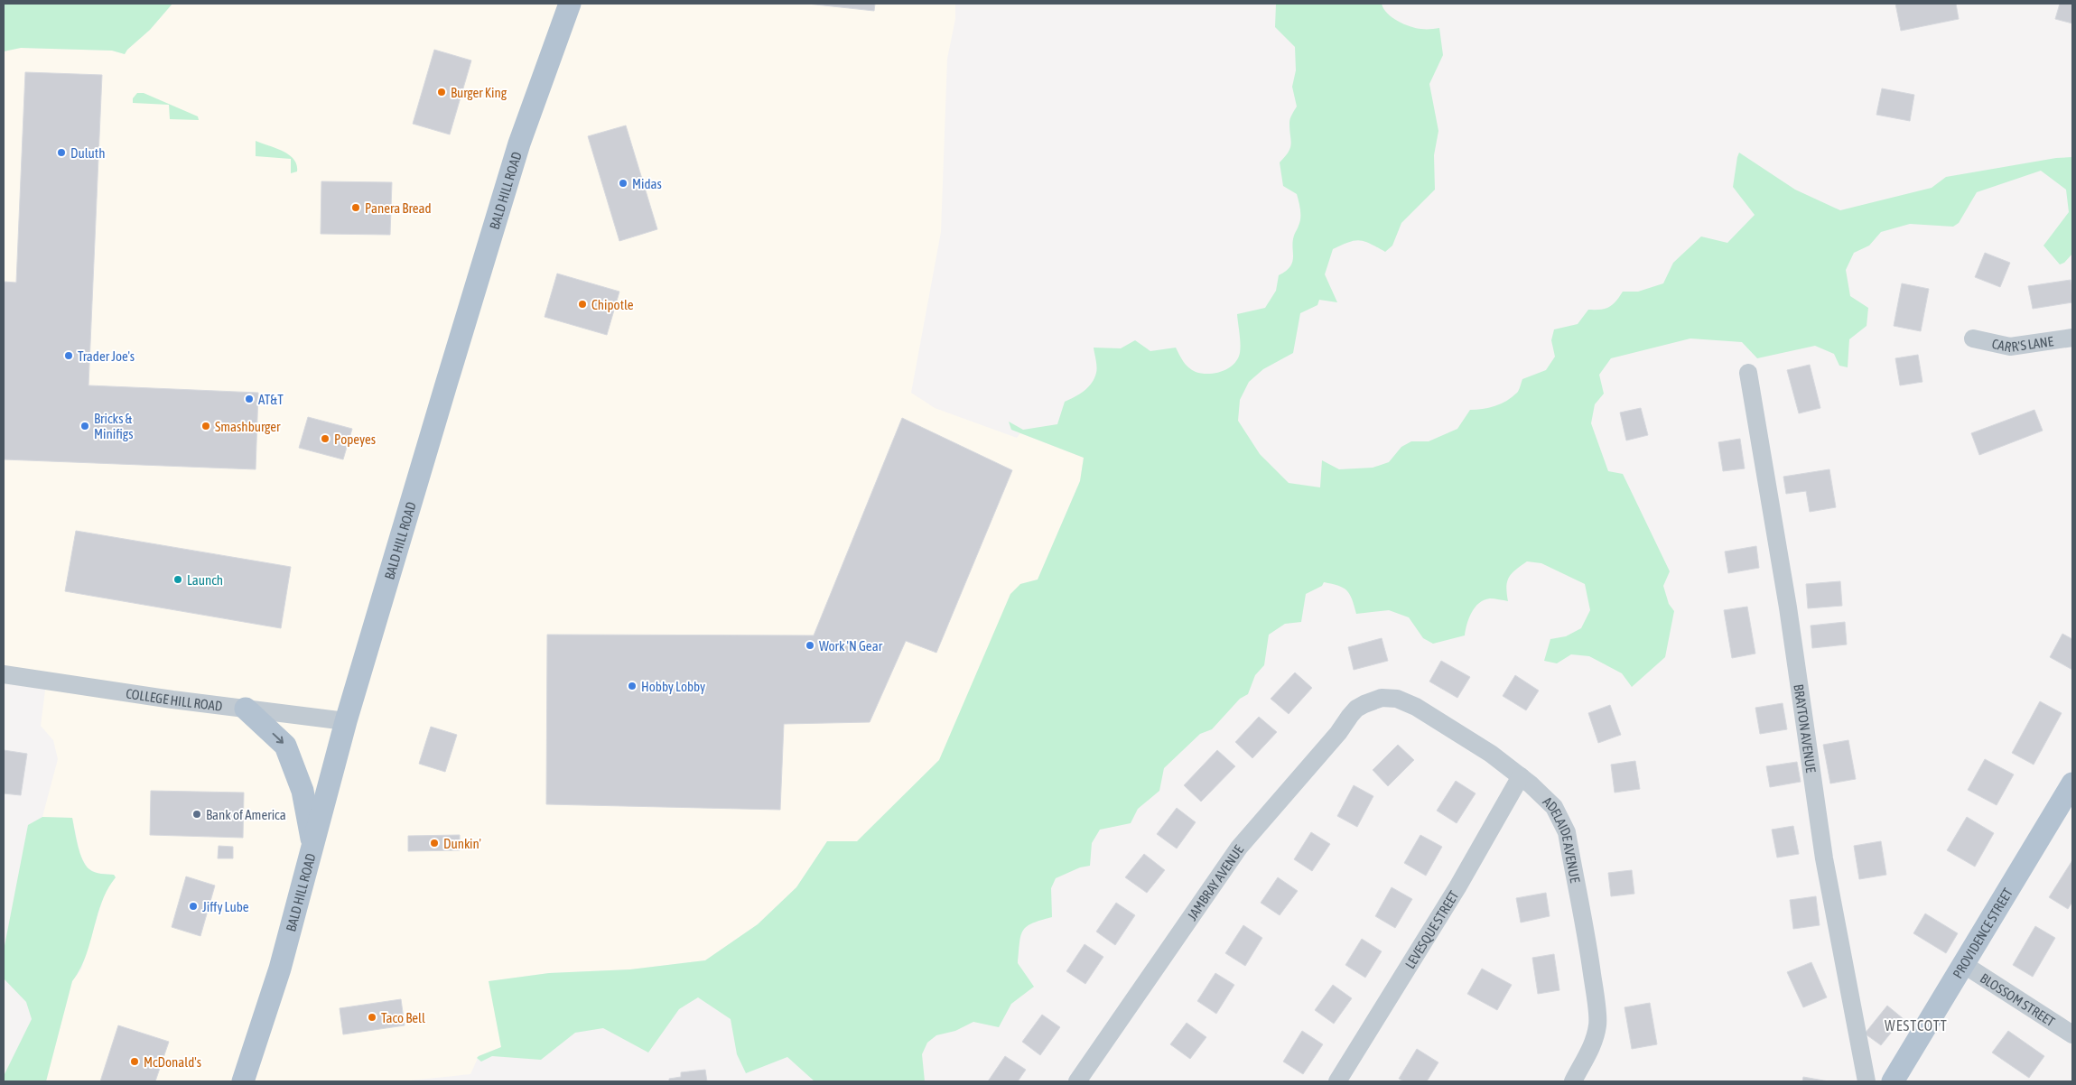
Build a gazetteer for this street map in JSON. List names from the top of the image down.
{
  "streets": {
    "main road": ["BALD HILL ROAD", "PROVIDENCE STREET"],
    "street": [
      "CARR'S LANE",
      "COLLEGE HILL ROAD",
      "BRAYTON AVENUE",
      "ADELAIDE AVENUE",
      "JAMBRAY AVENUE",
      "LEVESQUE STREET",
      "BLOSSOM STREET"
    ]
  },
  "crossings": [
    ["BALD HILL ROAD", "COLLEGE HILL ROAD"],
    ["ADELAIDE AVENUE", "JAMBRAY AVENUE"],
    ["ADELAIDE AVENUE", "LEVESQUE STREET"],
    ["PROVIDENCE STREET", "BLOSSOM STREET"]
  ],
  "districts": ["WESTCOTT"],
  "places": [
    "Burger King",
    "Duluth",
    "Midas",
    "Panera Bread",
    "Chipotle",
    "Trader Joe's",
    "AT&T",
    "Bricks & Minifigs",
    "Smashburger",
    "Popeyes",
    "Launch",
    "Work 'N Gear",
    "Hobby Lobby",
    "Bank of America",
    "Dunkin'",
    "Jiffy Lube",
    "Taco Bell",
    "McDonald's"
  ]
}
